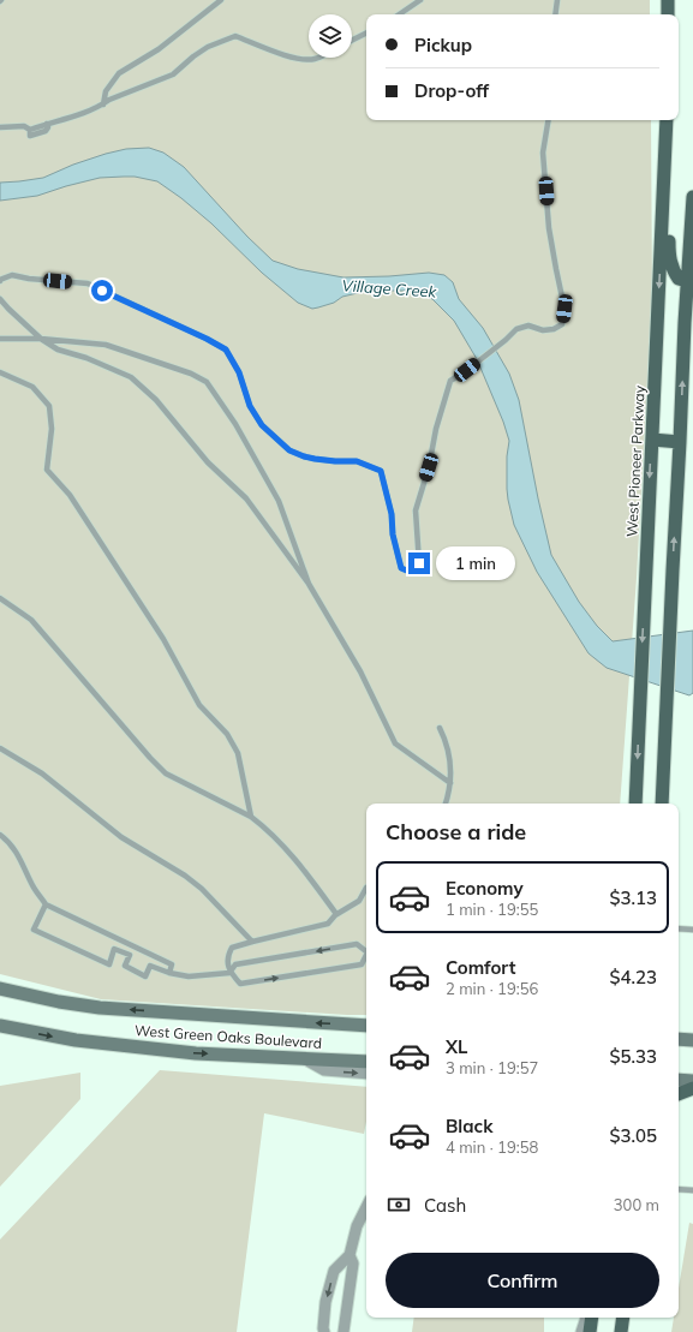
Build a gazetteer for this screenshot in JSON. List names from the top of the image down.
{
  "streets": {
    "main road": ["West Pioneer Parkway", "West Green Oaks Boulevard"]
  },
  "water": ["Village Creek"],
  "page": {
    "banner": ["Pickup", "Drop-off"],
    "bubble": "1 min",
    "heading": "Choose a ride",
    "list": [
      {
        "name": "Economy",
        "note": "1 min · 19:55",
        "value": "$3.13"
      },
      {
        "name": "Comfort",
        "note": "2 min · 19:56",
        "value": "$4.23"
      },
      {
        "name": "XL",
        "note": "3 min · 19:57",
        "value": "$5.33"
      },
      {
        "name": "Black",
        "note": "4 min · 19:58",
        "value": "$3.05"
      }
    ],
    "pay": ["Cash", "300 m"],
    "buttons": "Confirm"
  }
}
